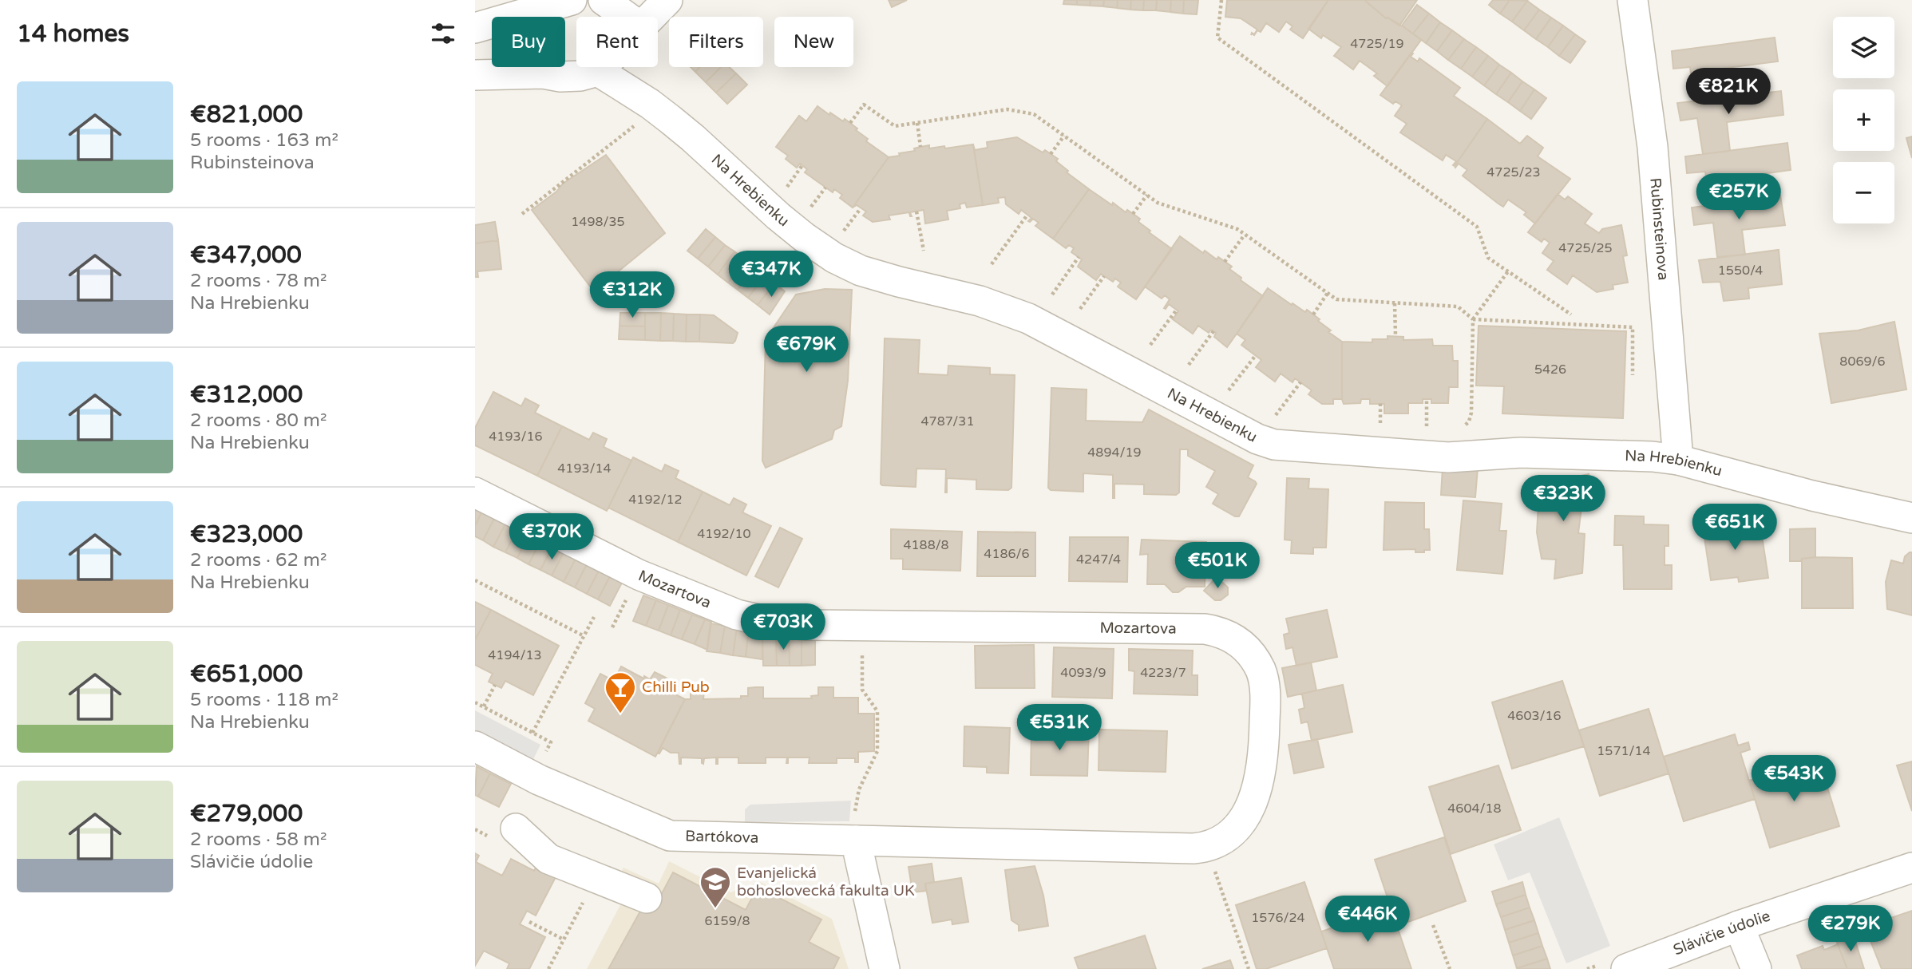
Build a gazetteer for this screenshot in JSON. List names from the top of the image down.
{
  "streets": {
    "street": [
      "Na Hrebienku",
      "Rubinsteinova",
      "Mozartova",
      "Bartókova",
      "Slávičie údolie"
    ]
  },
  "crossings": [
    ["Na Hrebienku", "Rubinsteinova"],
    ["Mozartova", "Bartókova"]
  ],
  "places": {
    "bar": ["Chilli Pub"],
    "school or university": ["Evanjelická bohoslovecká fakulta UK"]
  },
  "house_numbers": [
    "4725/19",
    "4725/23",
    "1498/35",
    "4725/25",
    "1550/4",
    "8069/6",
    "5426",
    "4787/31",
    "4193/16",
    "4894/19",
    "4193/14",
    "4192/12",
    "4192/10",
    "4188/8",
    "4186/6",
    "4247/4",
    "4194/13",
    "4093/9",
    "4223/7",
    "4603/16",
    "1571/14",
    "4604/18",
    "1576/24",
    "6159/8"
  ],
  "page": {
    "heading": "14 homes",
    "map_buttons": ["+", "−"],
    "chip": [
      "Buy",
      "Rent",
      "Filters",
      "New"
    ],
    "list": [
      {
        "name": "€821,000",
        "note": "5 rooms · 163 m² · Rubinsteinova"
      },
      {
        "name": "€347,000",
        "note": "2 rooms · 78 m² · Na Hrebienku"
      },
      {
        "name": "€312,000",
        "note": "2 rooms · 80 m² · Na Hrebienku"
      },
      {
        "name": "€323,000",
        "note": "2 rooms · 62 m² · Na Hrebienku"
      },
      {
        "name": "€651,000",
        "note": "5 rooms · 118 m² · Na Hrebienku"
      },
      {
        "name": "€279,000",
        "note": "2 rooms · 58 m² · Slávičie údolie"
      }
    ],
    "price": [
      "€821K",
      "€257K",
      "€347K",
      "€312K",
      "€679K",
      "€323K",
      "€651K",
      "€370K",
      "€501K",
      "€703K",
      "€531K",
      "€543K",
      "€446K",
      "€279K"
    ]
  }
}
